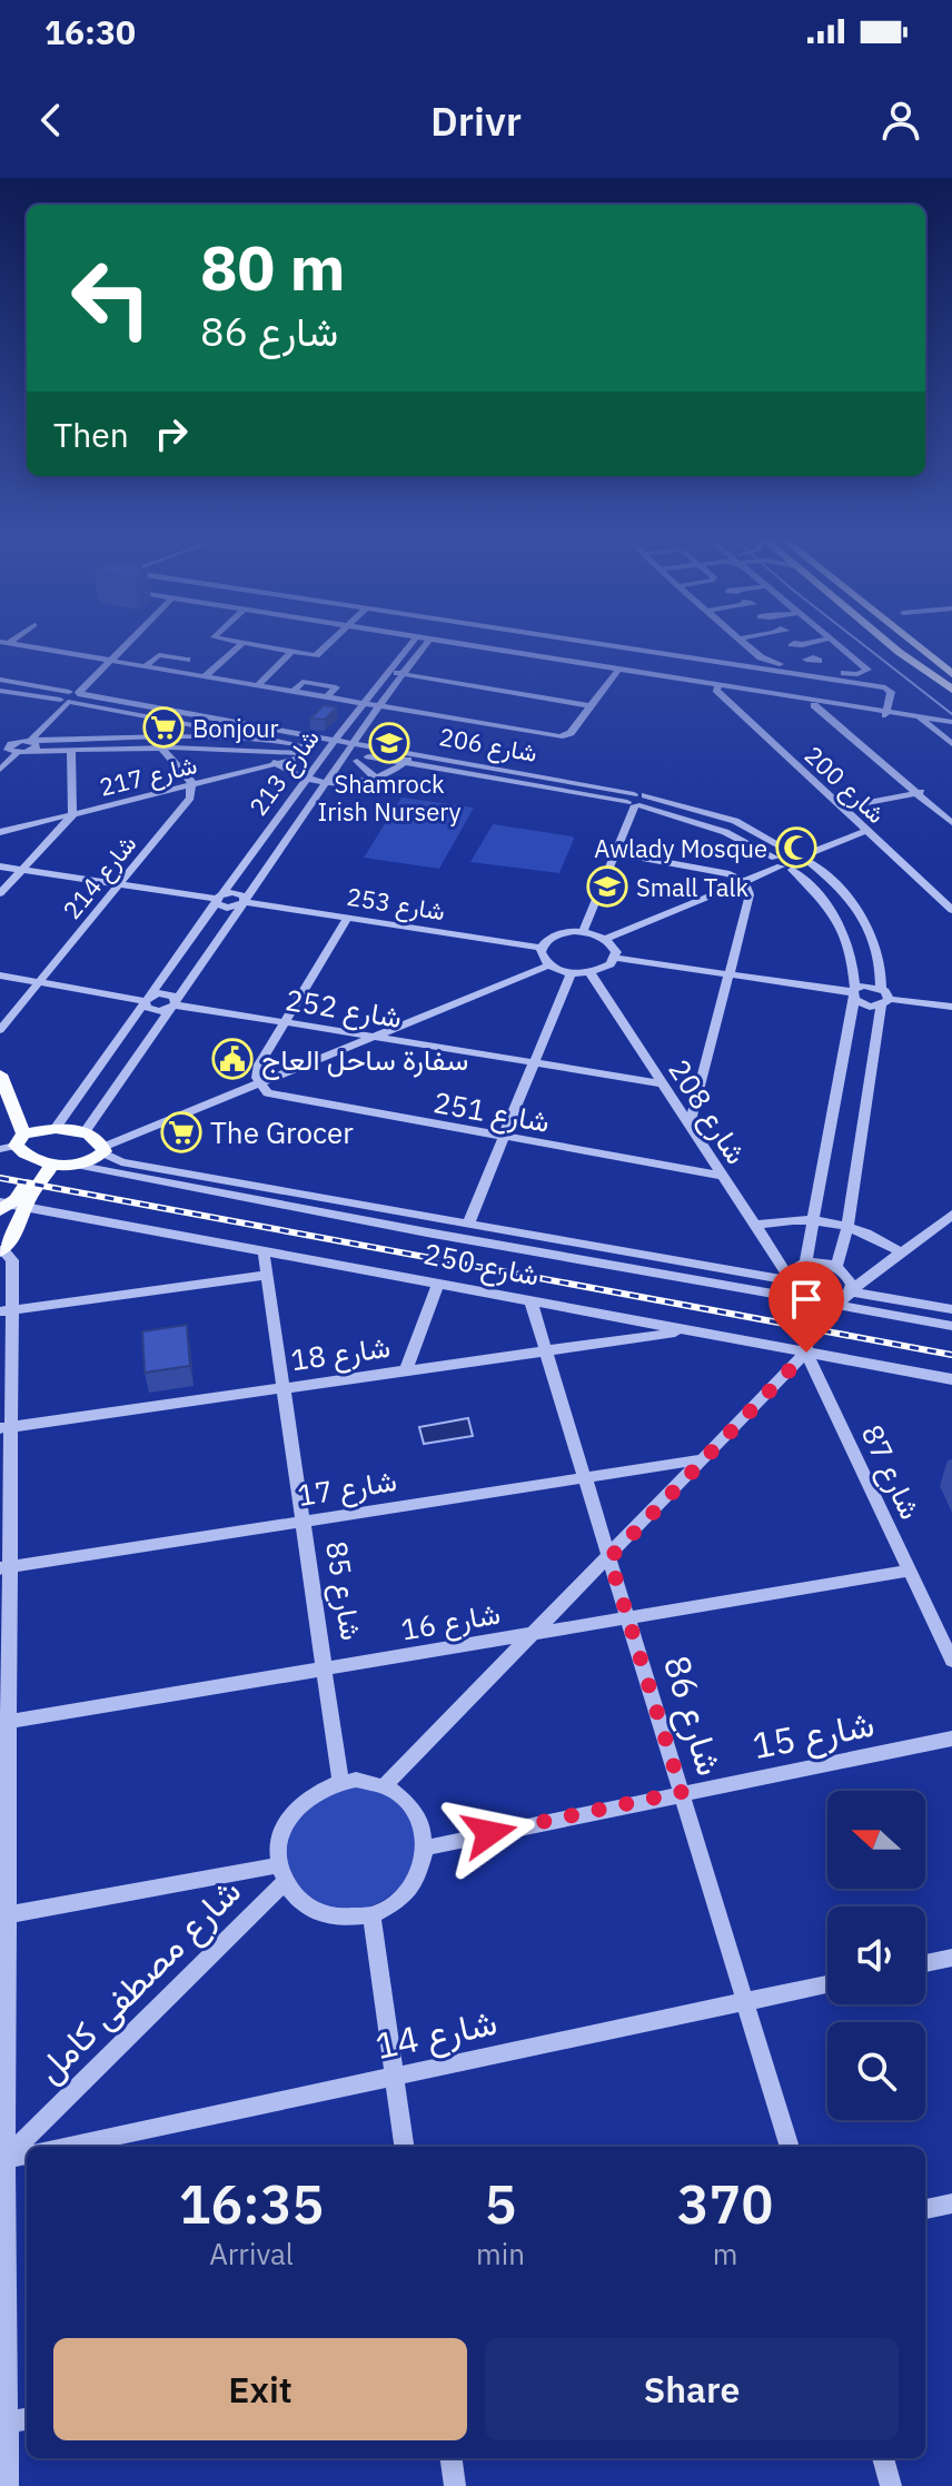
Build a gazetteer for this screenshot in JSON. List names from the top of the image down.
{
  "streets": {
    "street": [
      "شارع 206",
      "شارع 213",
      "شارع 217",
      "شارع 200",
      "شارع 214",
      "شارع 253",
      "شارع 252",
      "شارع 251",
      "شارع 208",
      "شارع 250",
      "شارع 18",
      "شارع 87",
      "شارع 17",
      "شارع 85",
      "شارع 16",
      "شارع 86",
      "شارع 15",
      "شارع مصطفى كامل",
      "شارع 14"
    ]
  },
  "crossings": [
    ["شارع 206", "شارع 213"],
    ["شارع 206", "شارع 208"],
    ["شارع 206", "شارع 250"],
    ["شارع 213", "شارع 253"],
    ["شارع 213", "شارع 252"],
    ["شارع 217", "شارع 214"],
    ["شارع 252", "شارع 208"],
    ["شارع 251", "شارع 208"],
    ["شارع 208", "شارع 250"],
    ["شارع 250", "شارع 18"],
    ["شارع 250", "شارع 87"],
    ["شارع 250", "شارع 85"],
    ["شارع 250", "شارع 86"],
    ["شارع 18", "شارع 85"],
    ["شارع 18", "شارع 86"],
    ["شارع 87", "شارع 16"],
    ["شارع 17", "شارع 85"],
    ["شارع 17", "شارع 86"],
    ["شارع 85", "شارع 16"],
    ["شارع 85", "شارع 15"],
    ["شارع 85", "شارع مصطفى كامل"],
    ["شارع 16", "شارع 86"],
    ["شارع 86", "شارع 15"],
    ["شارع 86", "شارع 14"],
    ["شارع 15", "شارع مصطفى كامل"]
  ],
  "places": {
    "supermarket": ["Bonjour", "The Grocer"],
    "school or university": ["Shamrock Irish Nursery", "Small Talk"],
    "mosque": ["Awlady Mosque"],
    "public building": ["سفارة ساحل العاج"]
  },
  "north": "left",
  "page": {
    "status": "16:30",
    "header": "Drivr",
    "turn": ["80 m", "شارع 86"],
    "then": "Then",
    "eta": [
      "16:35",
      "Arrival",
      "5",
      "min",
      "370",
      "m"
    ],
    "buttons": ["Exit", "Share"]
  }
}
